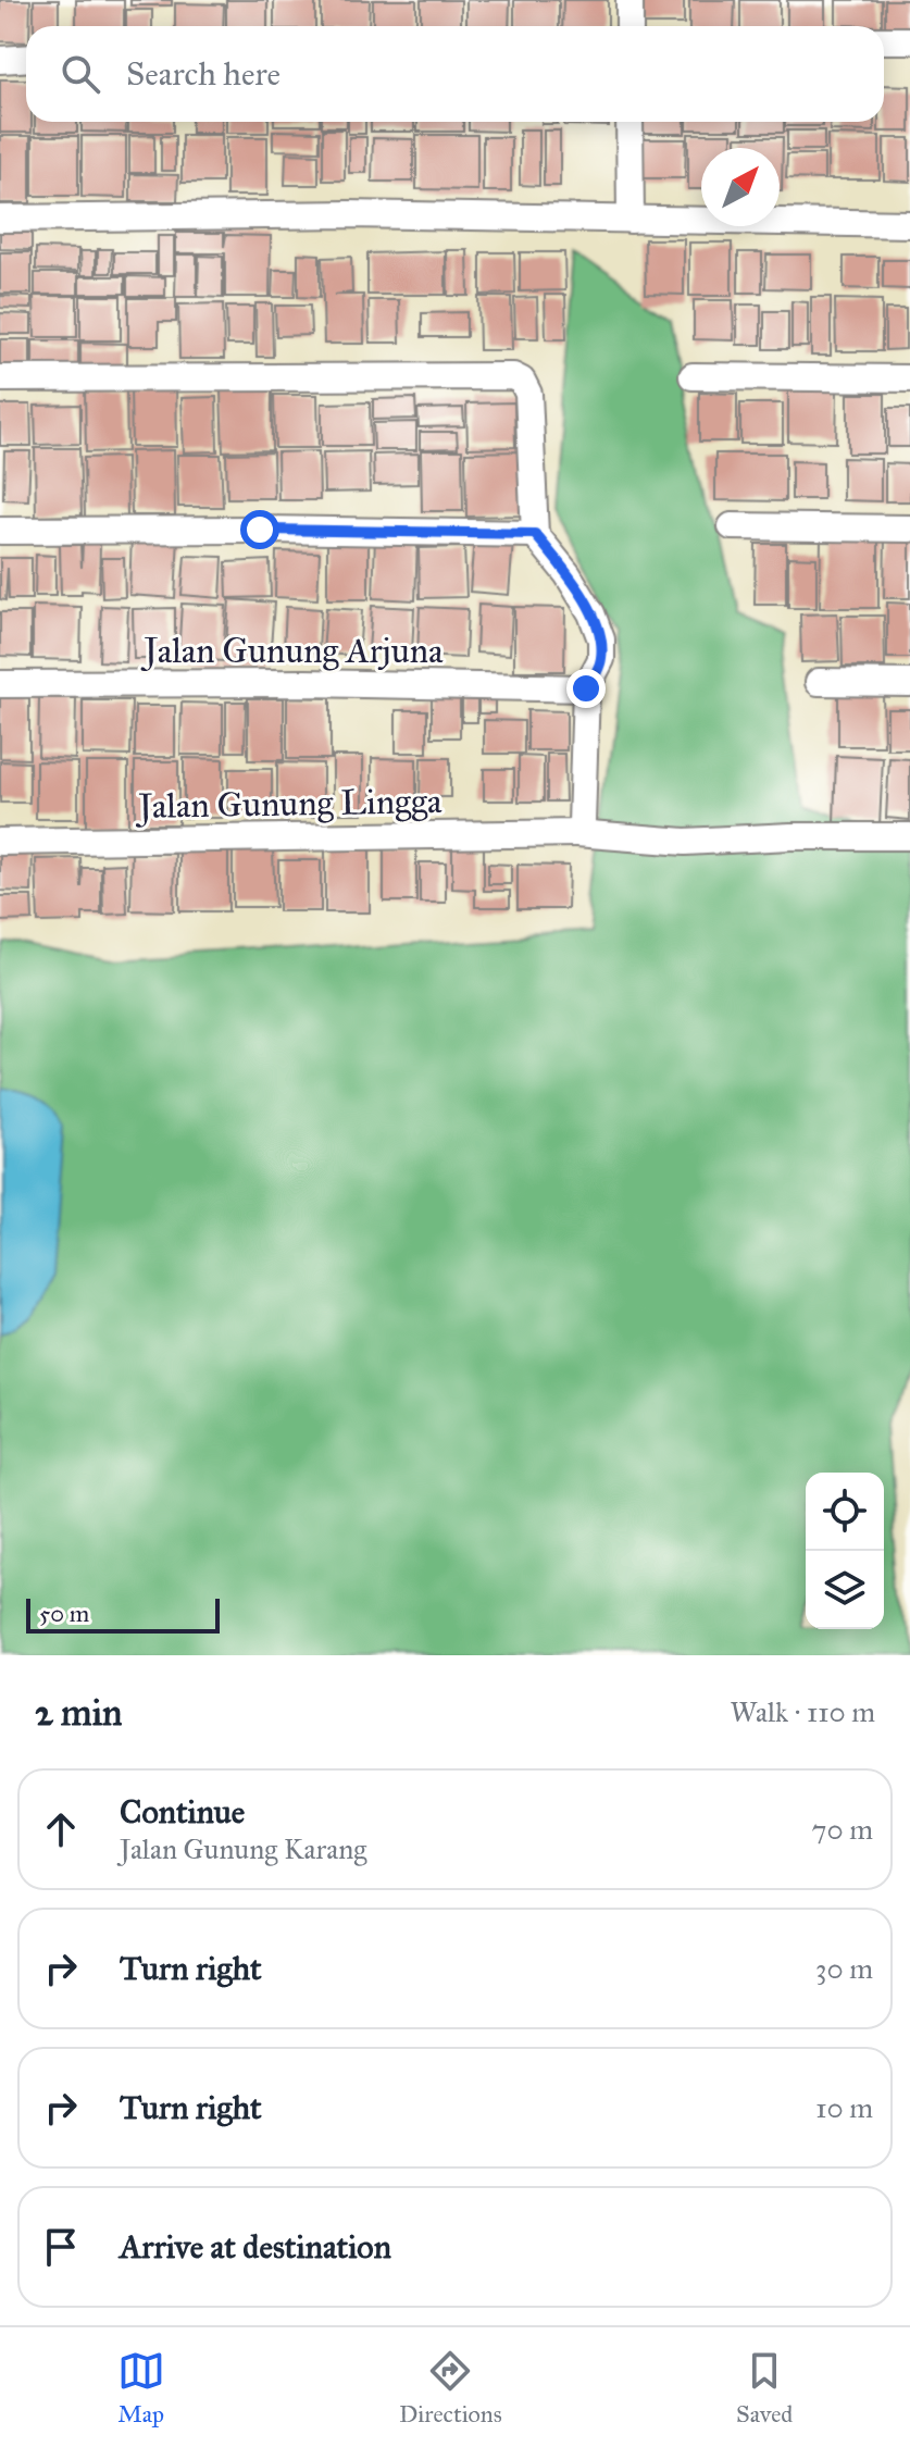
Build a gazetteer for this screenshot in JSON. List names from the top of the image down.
{
  "streets": {
    "street": ["Jalan Gunung Arjuna", "Jalan Gunung Lingga"]
  },
  "scale_bar": "50 m",
  "north": "top right",
  "page": {
    "search": "Search here",
    "scale": "50 m",
    "heading": ["2 min", "Walk · 110 m"],
    "list": [
      ["Continue", "Jalan Gunung Karang", "70 m"],
      ["Turn right", "30 m"],
      ["Turn right", "10 m"],
      "Arrive at destination"
    ],
    "nav": ["Map", "Directions", "Saved"]
  }
}
